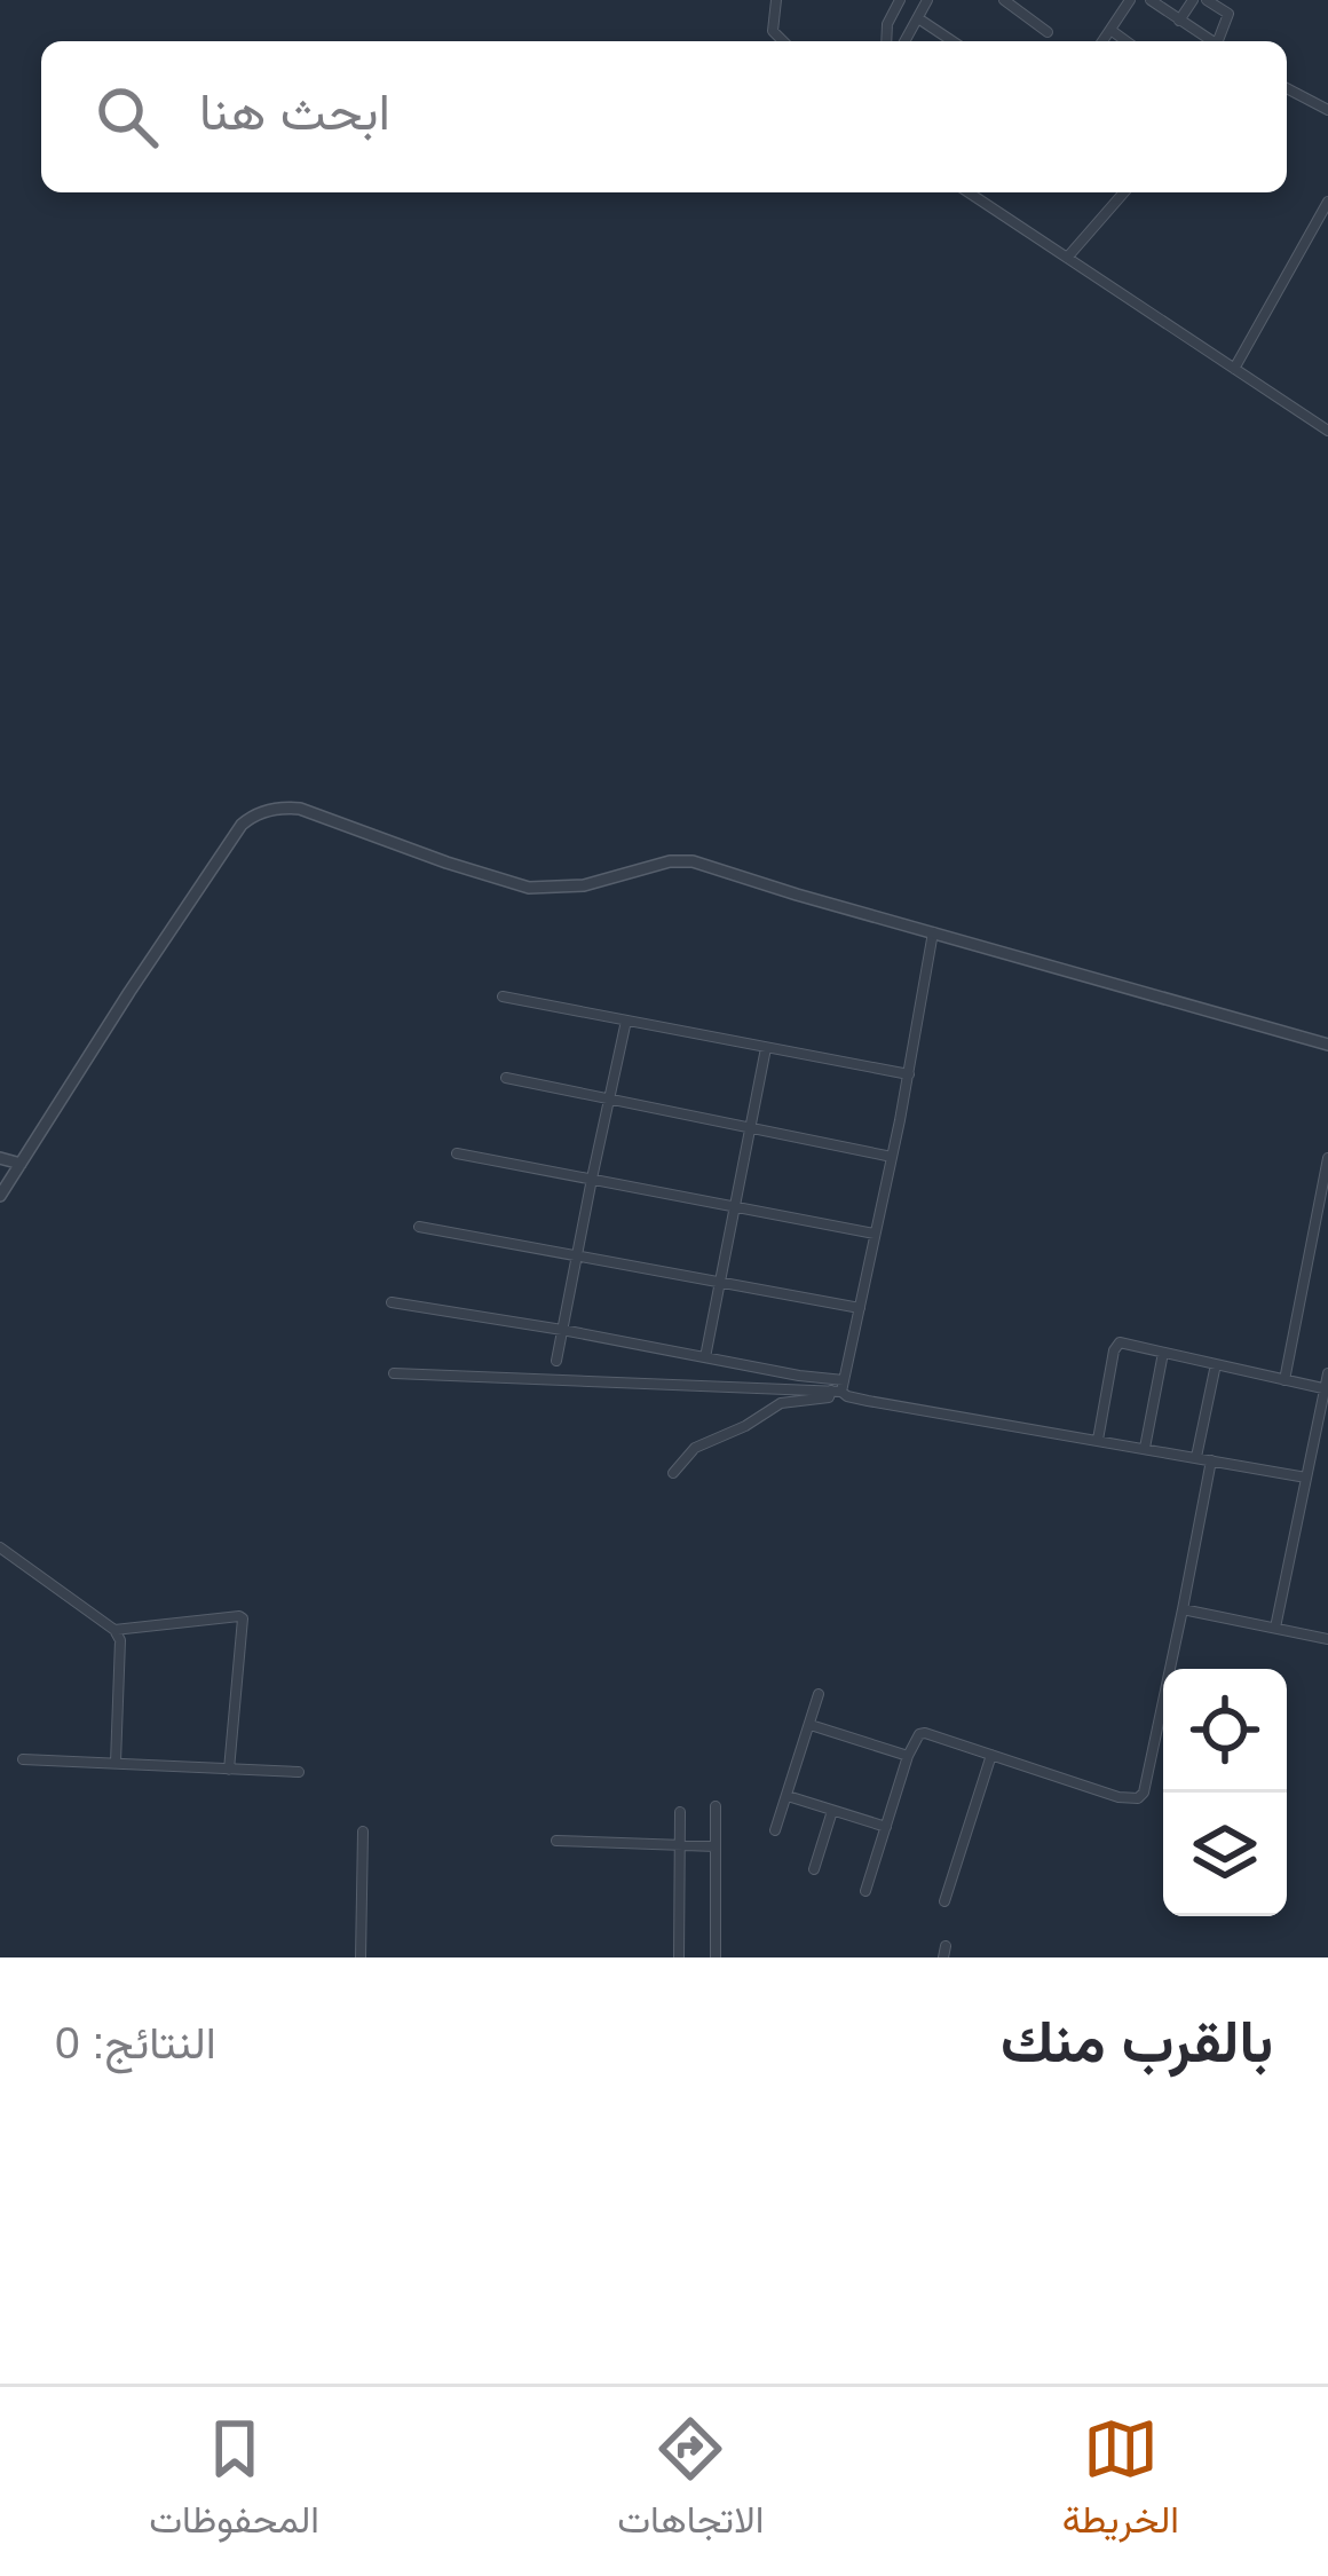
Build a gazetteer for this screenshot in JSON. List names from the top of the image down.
{
  "page": {
    "search": "ابحث هنا",
    "heading": ["بالقرب منك", "النتائج: 0"],
    "nav": ["الخريطة", "الاتجاهات", "المحفوظات"]
  }
}
